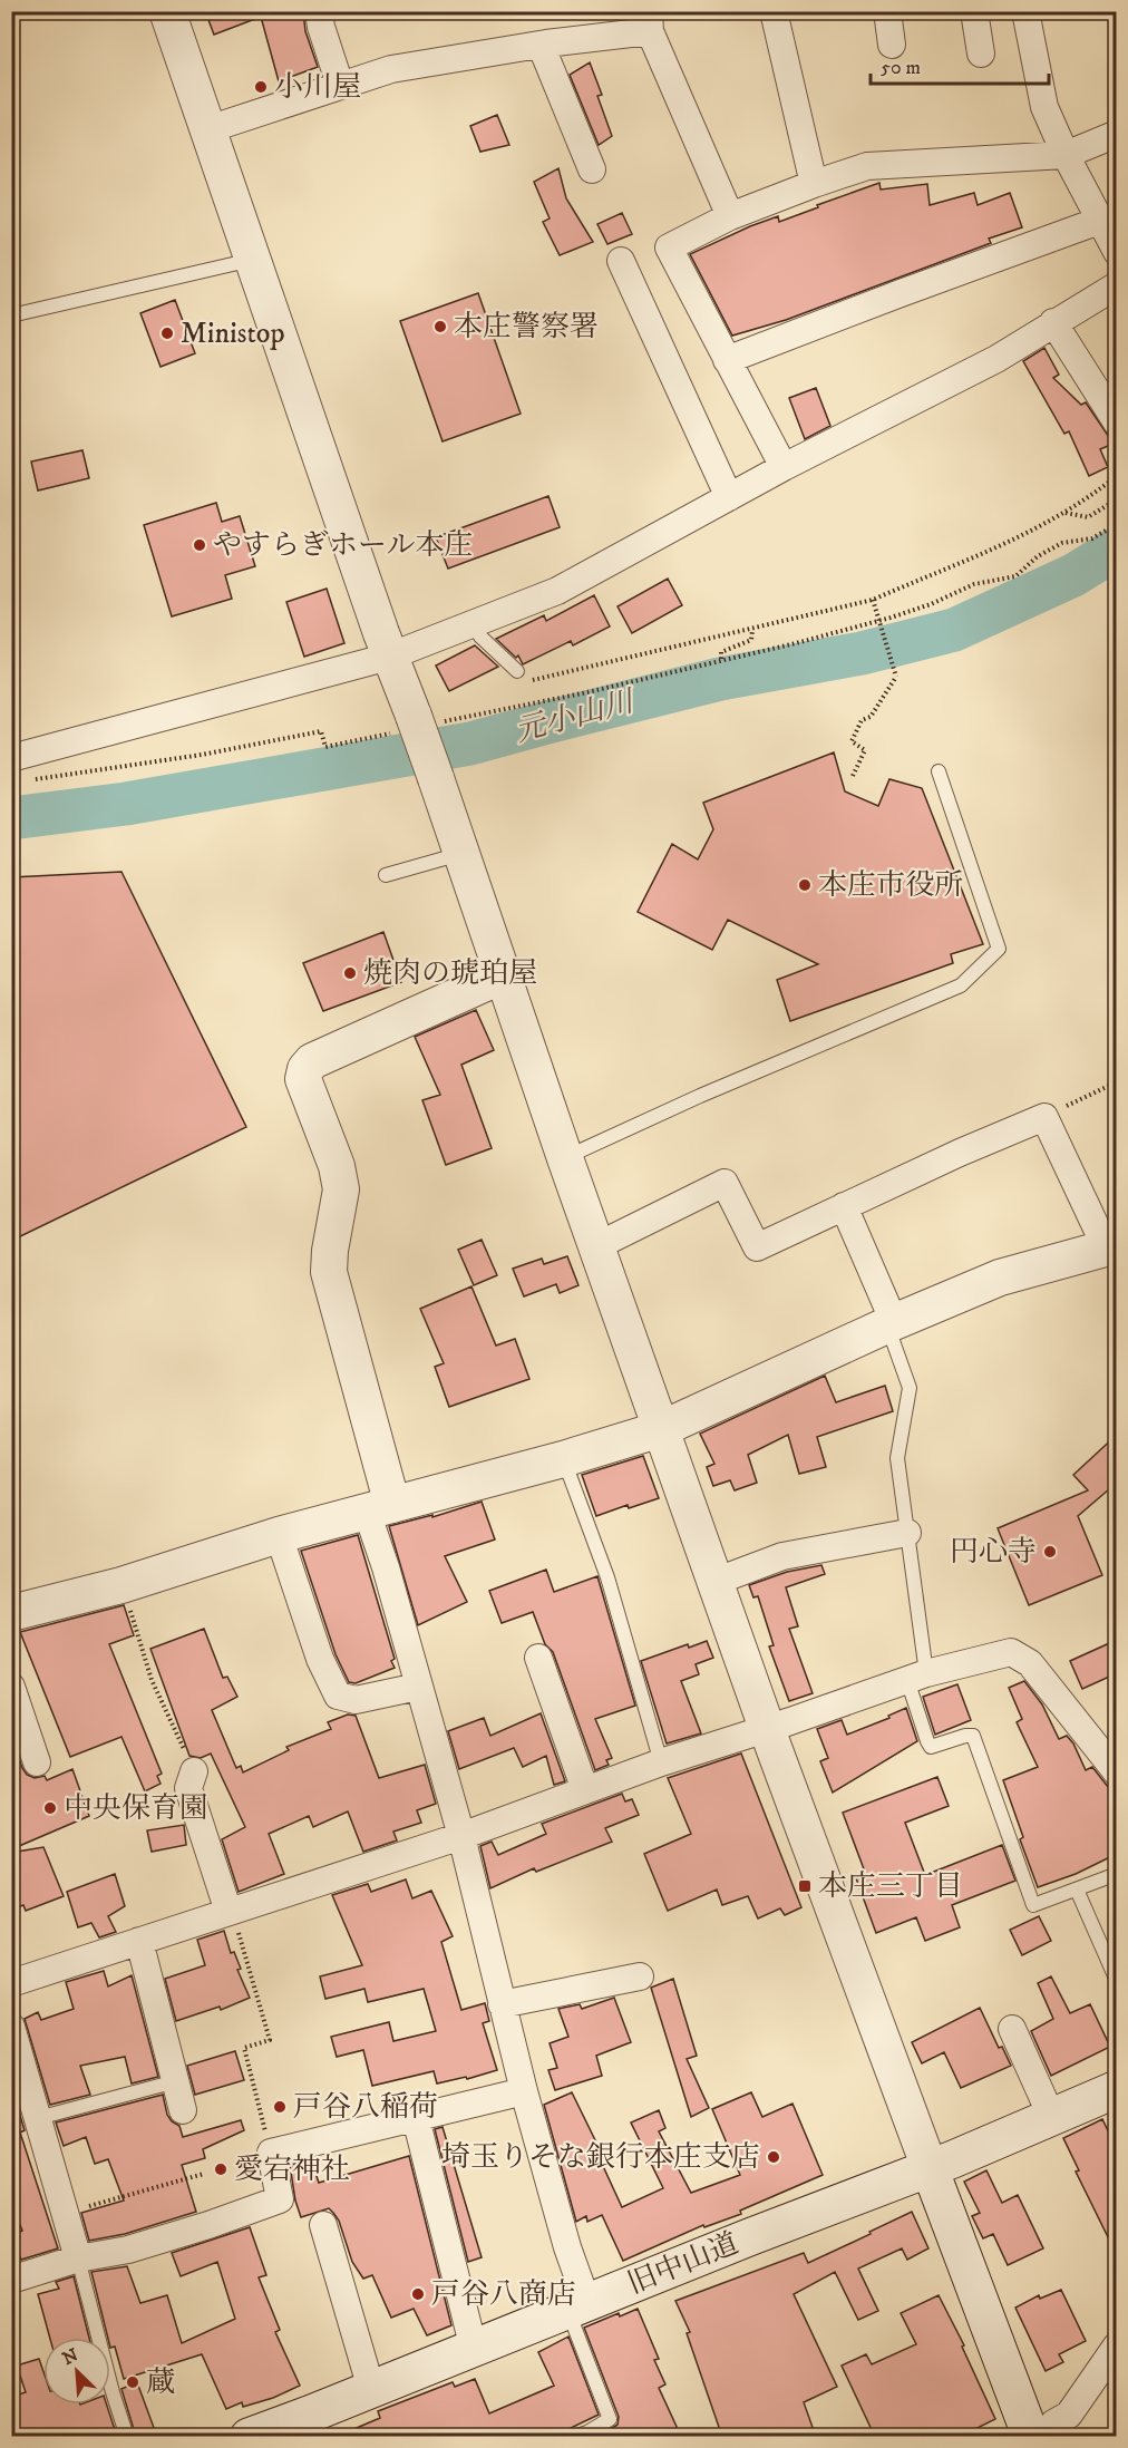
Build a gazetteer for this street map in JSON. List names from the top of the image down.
{
  "streets": {
    "main road": ["旧中山道"]
  },
  "water": ["元小山川"],
  "places": {
    "other": [
      "小川屋",
      "本庄警察署",
      "Ministop",
      "やすらぎホール本庄",
      "本庄市役所",
      "焼肉の琥珀屋",
      "円心寺",
      "中央保育園",
      "戸谷八稲荷",
      "埼玉りそな銀行本庄支店",
      "愛宕神社",
      "戸谷八商店",
      "蔵"
    ],
    "transit": ["本庄三丁目"]
  },
  "scale_bar": "50 m",
  "north": "top left"
}
